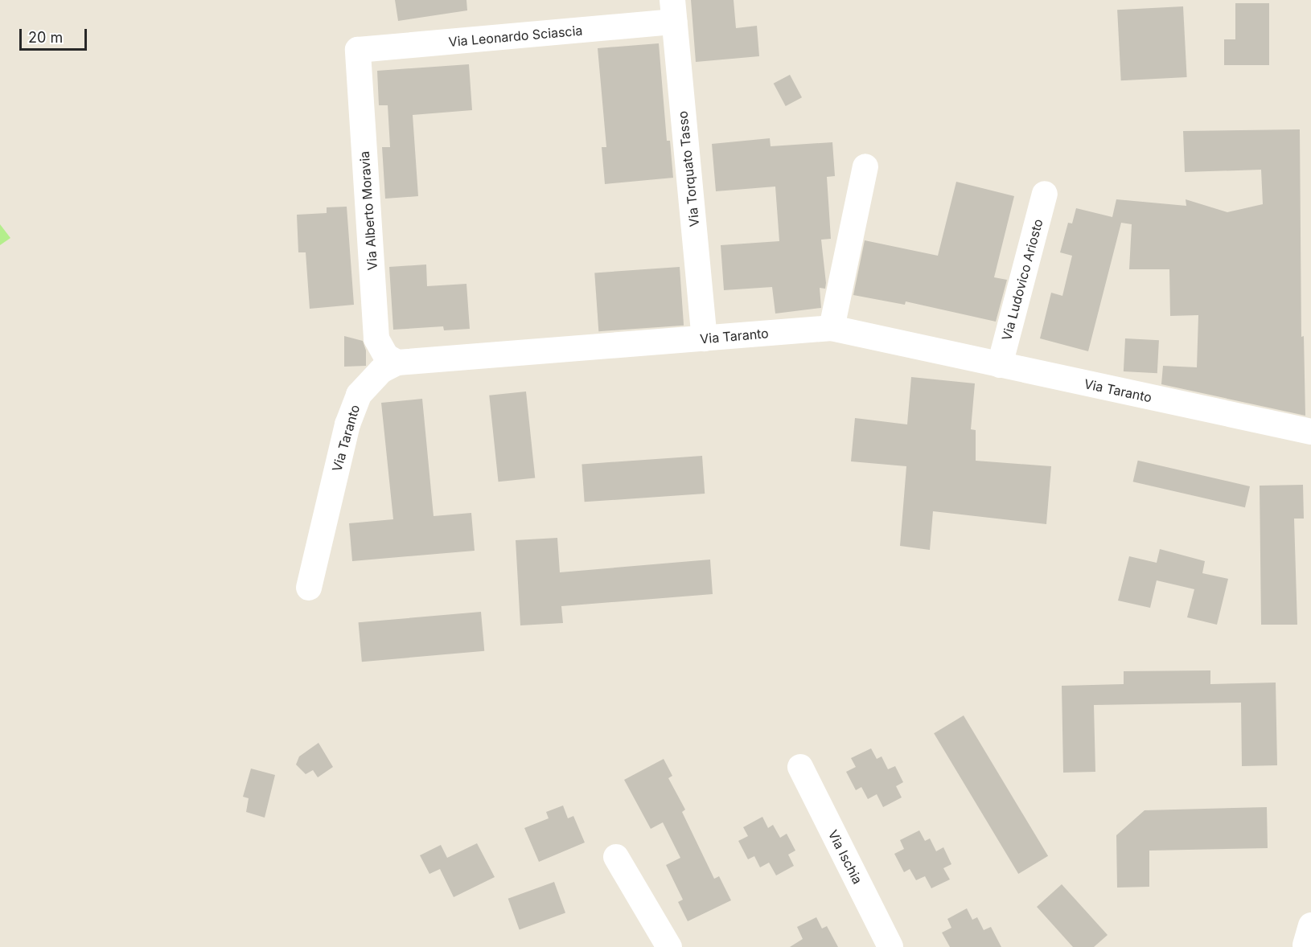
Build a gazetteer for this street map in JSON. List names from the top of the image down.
{
  "streets": {
    "street": [
      "Via Leonardo Sciascia",
      "Via Torquato Tasso",
      "Via Alberto Moravia",
      "Via Ludovico Ariosto",
      "Via Taranto",
      "Via Ischia"
    ]
  },
  "crossings": [
    ["Via Leonardo Sciascia", "Via Torquato Tasso"],
    ["Via Leonardo Sciascia", "Via Alberto Moravia"],
    ["Via Torquato Tasso", "Via Taranto"],
    ["Via Alberto Moravia", "Via Taranto"],
    ["Via Ludovico Ariosto", "Via Taranto"]
  ],
  "scale_bar": "20 m"
}
